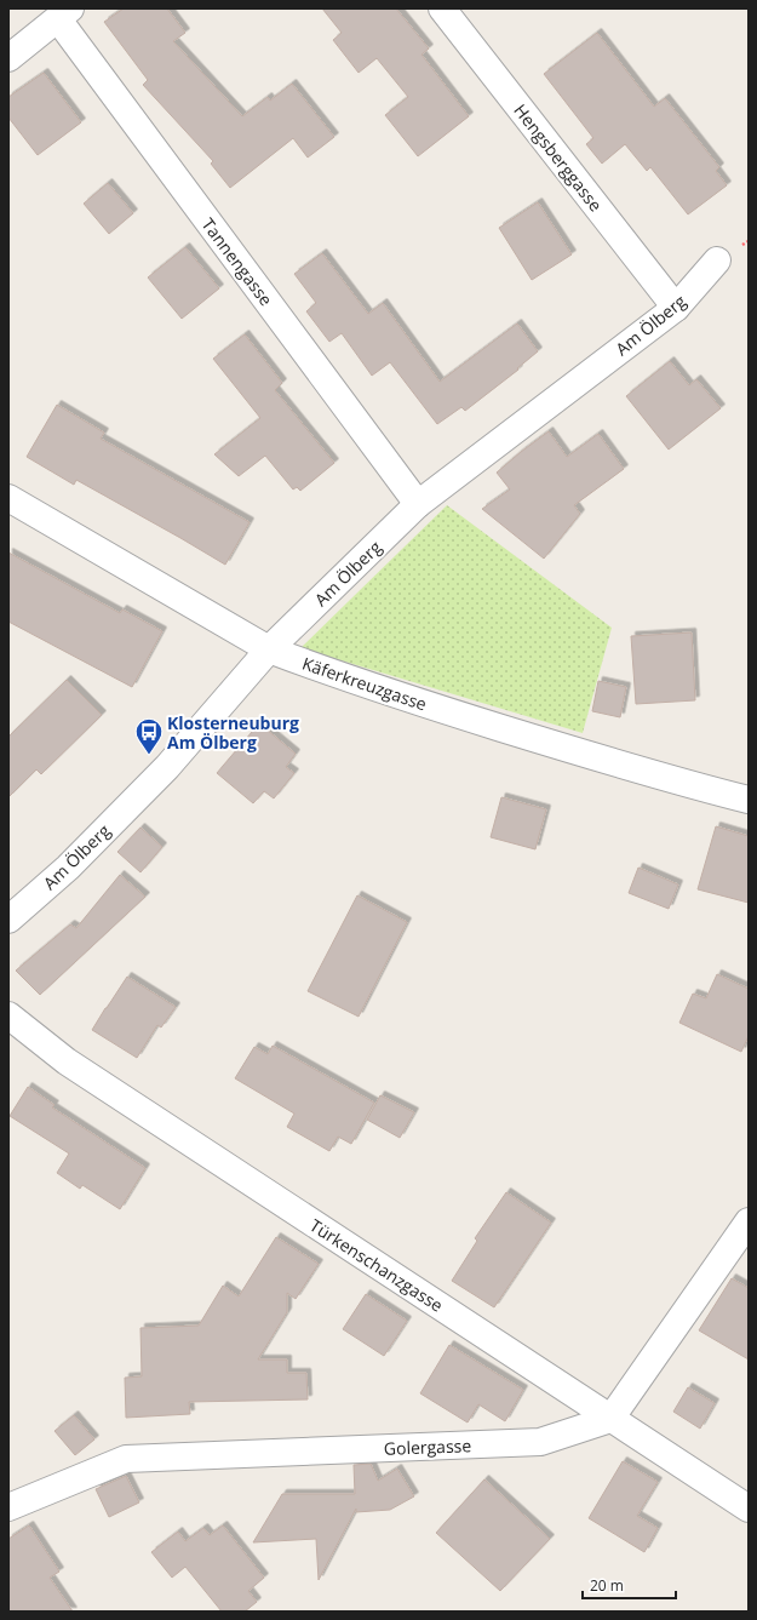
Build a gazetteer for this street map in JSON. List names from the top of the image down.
{
  "streets": {
    "street": [
      "Hengsberggasse",
      "Tannengasse",
      "Am Ölberg",
      "Käferkreuzgasse",
      "Türkenschanzgasse",
      "Golergasse"
    ]
  },
  "crossings": [
    ["Hengsberggasse", "Am Ölberg"],
    ["Tannengasse", "Am Ölberg"],
    ["Am Ölberg", "Käferkreuzgasse"],
    ["Türkenschanzgasse", "Golergasse"]
  ],
  "places": {
    "bus stop": ["Klosterneuburg Am Ölberg"]
  },
  "scale_bar": "20 m"
}
